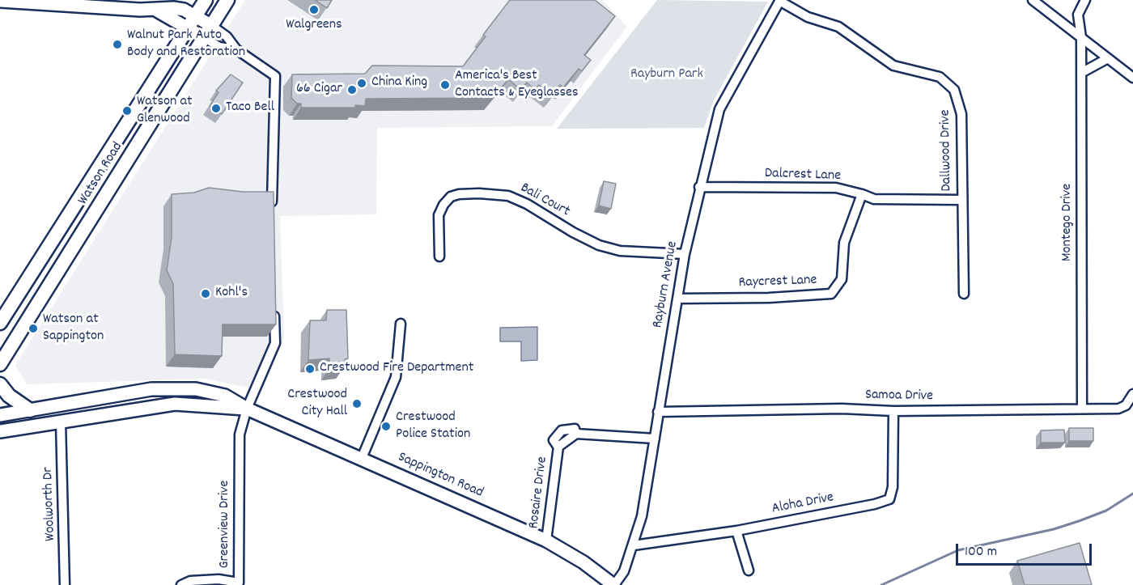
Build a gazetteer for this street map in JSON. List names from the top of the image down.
{
  "streets": {
    "main road": ["Watson Road", "Sappington Road"],
    "street": [
      "Dallwood Drive",
      "Dalcrest Lane",
      "Bali Court",
      "Montego Drive",
      "Raycrest Lane",
      "Rayburn Avenue",
      "Samoa Drive",
      "Rosaire Drive",
      "Woolworth Dr",
      "Aloha Drive",
      "Greenview Drive"
    ]
  },
  "crossings": [
    ["Dallwood Drive", "Dalcrest Lane"],
    ["Dallwood Drive", "Rayburn Avenue"],
    ["Dalcrest Lane", "Raycrest Lane"],
    ["Dalcrest Lane", "Rayburn Avenue"],
    ["Bali Court", "Rayburn Avenue"],
    ["Montego Drive", "Samoa Drive"],
    ["Raycrest Lane", "Rayburn Avenue"],
    ["Rayburn Avenue", "Samoa Drive"],
    ["Rayburn Avenue", "Sappington Road"],
    ["Rayburn Avenue", "Rosaire Drive"],
    ["Rayburn Avenue", "Aloha Drive"],
    ["Samoa Drive", "Aloha Drive"],
    ["Sappington Road", "Rosaire Drive"],
    ["Sappington Road", "Woolworth Dr"],
    ["Sappington Road", "Greenview Drive"]
  ],
  "parks": ["Rayburn Park"],
  "places": [
    "Walgreens",
    "Walnut Park Auto Body and Restoration",
    "China King",
    "America's Best Contacts & Eyeglasses",
    "66 Cigar",
    "Taco Bell",
    "Watson at Glenwood",
    "Kohl's",
    "Watson at Sappington",
    "Crestwood Fire Department",
    "Crestwood City Hall",
    "Crestwood Police Station"
  ],
  "scale_bar": "100 m"
}
